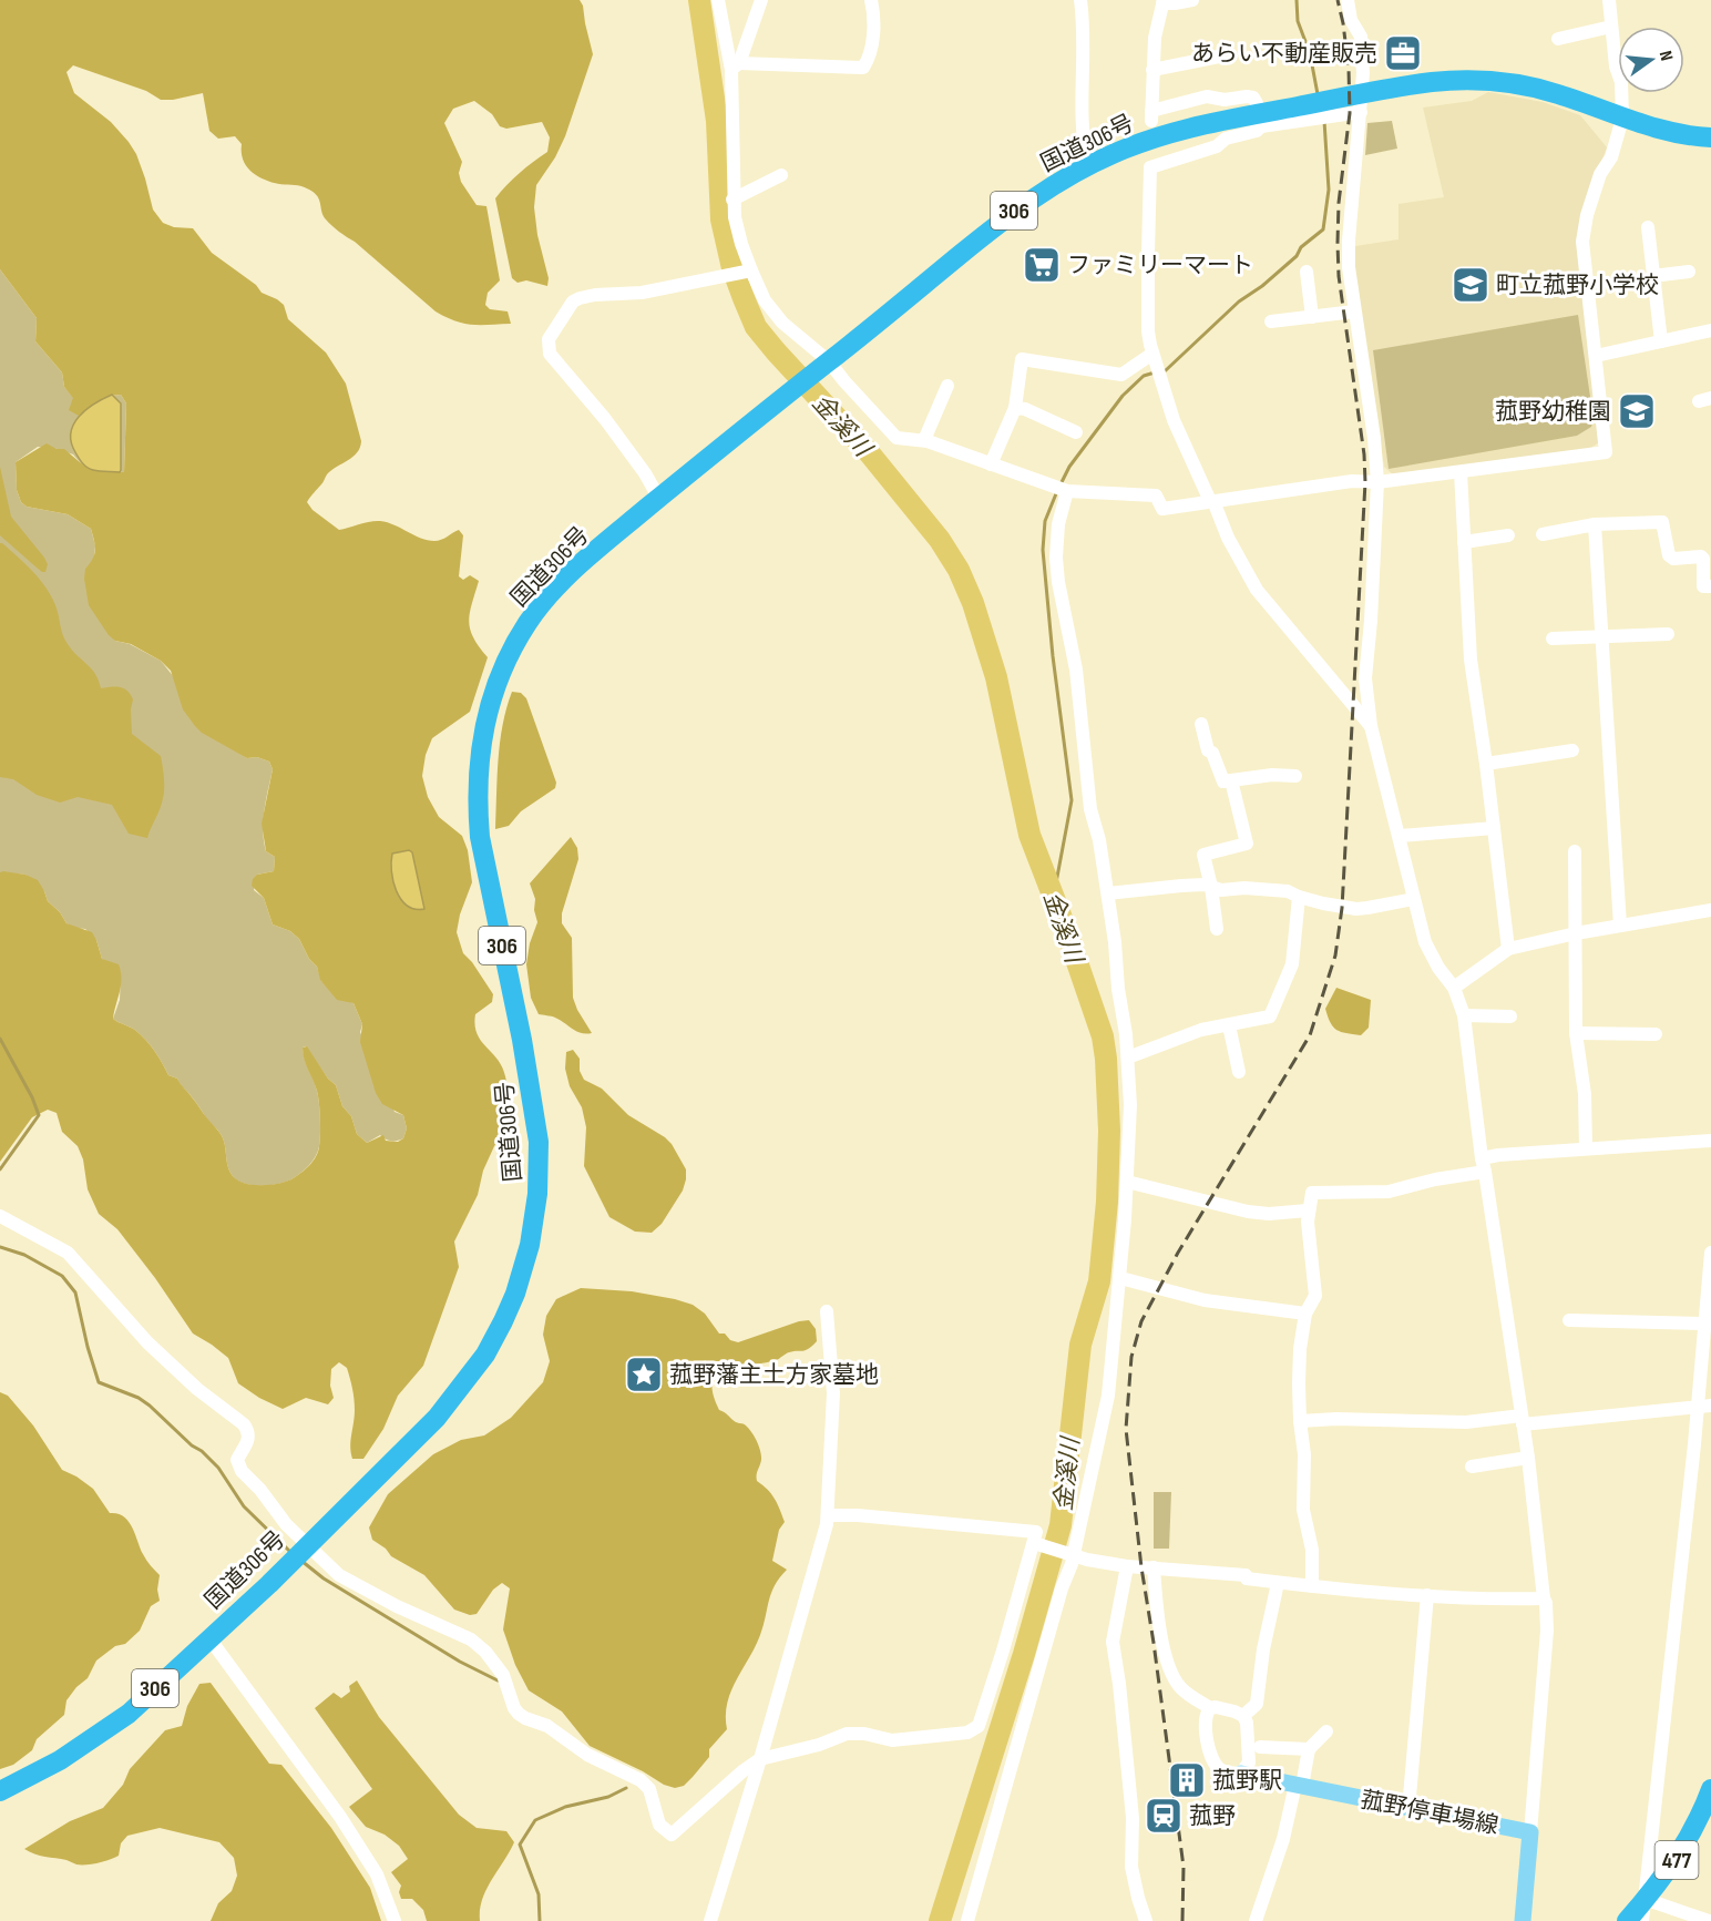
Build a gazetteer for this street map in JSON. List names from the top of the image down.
{
  "streets": {
    "highway": ["国道306号", "306", "477"],
    "main road": ["菰野停車場線"]
  },
  "water": ["金溪川"],
  "places": {
    "office": ["あらい不動産販売"],
    "supermarket": ["ファミリーマート"],
    "school or university": ["町立菰野小学校", "菰野幼稚園"],
    "place": ["菰野藩主土方家墓地"],
    "building": ["菰野駅"],
    "station": ["菰野"]
  },
  "north": "right"
}
